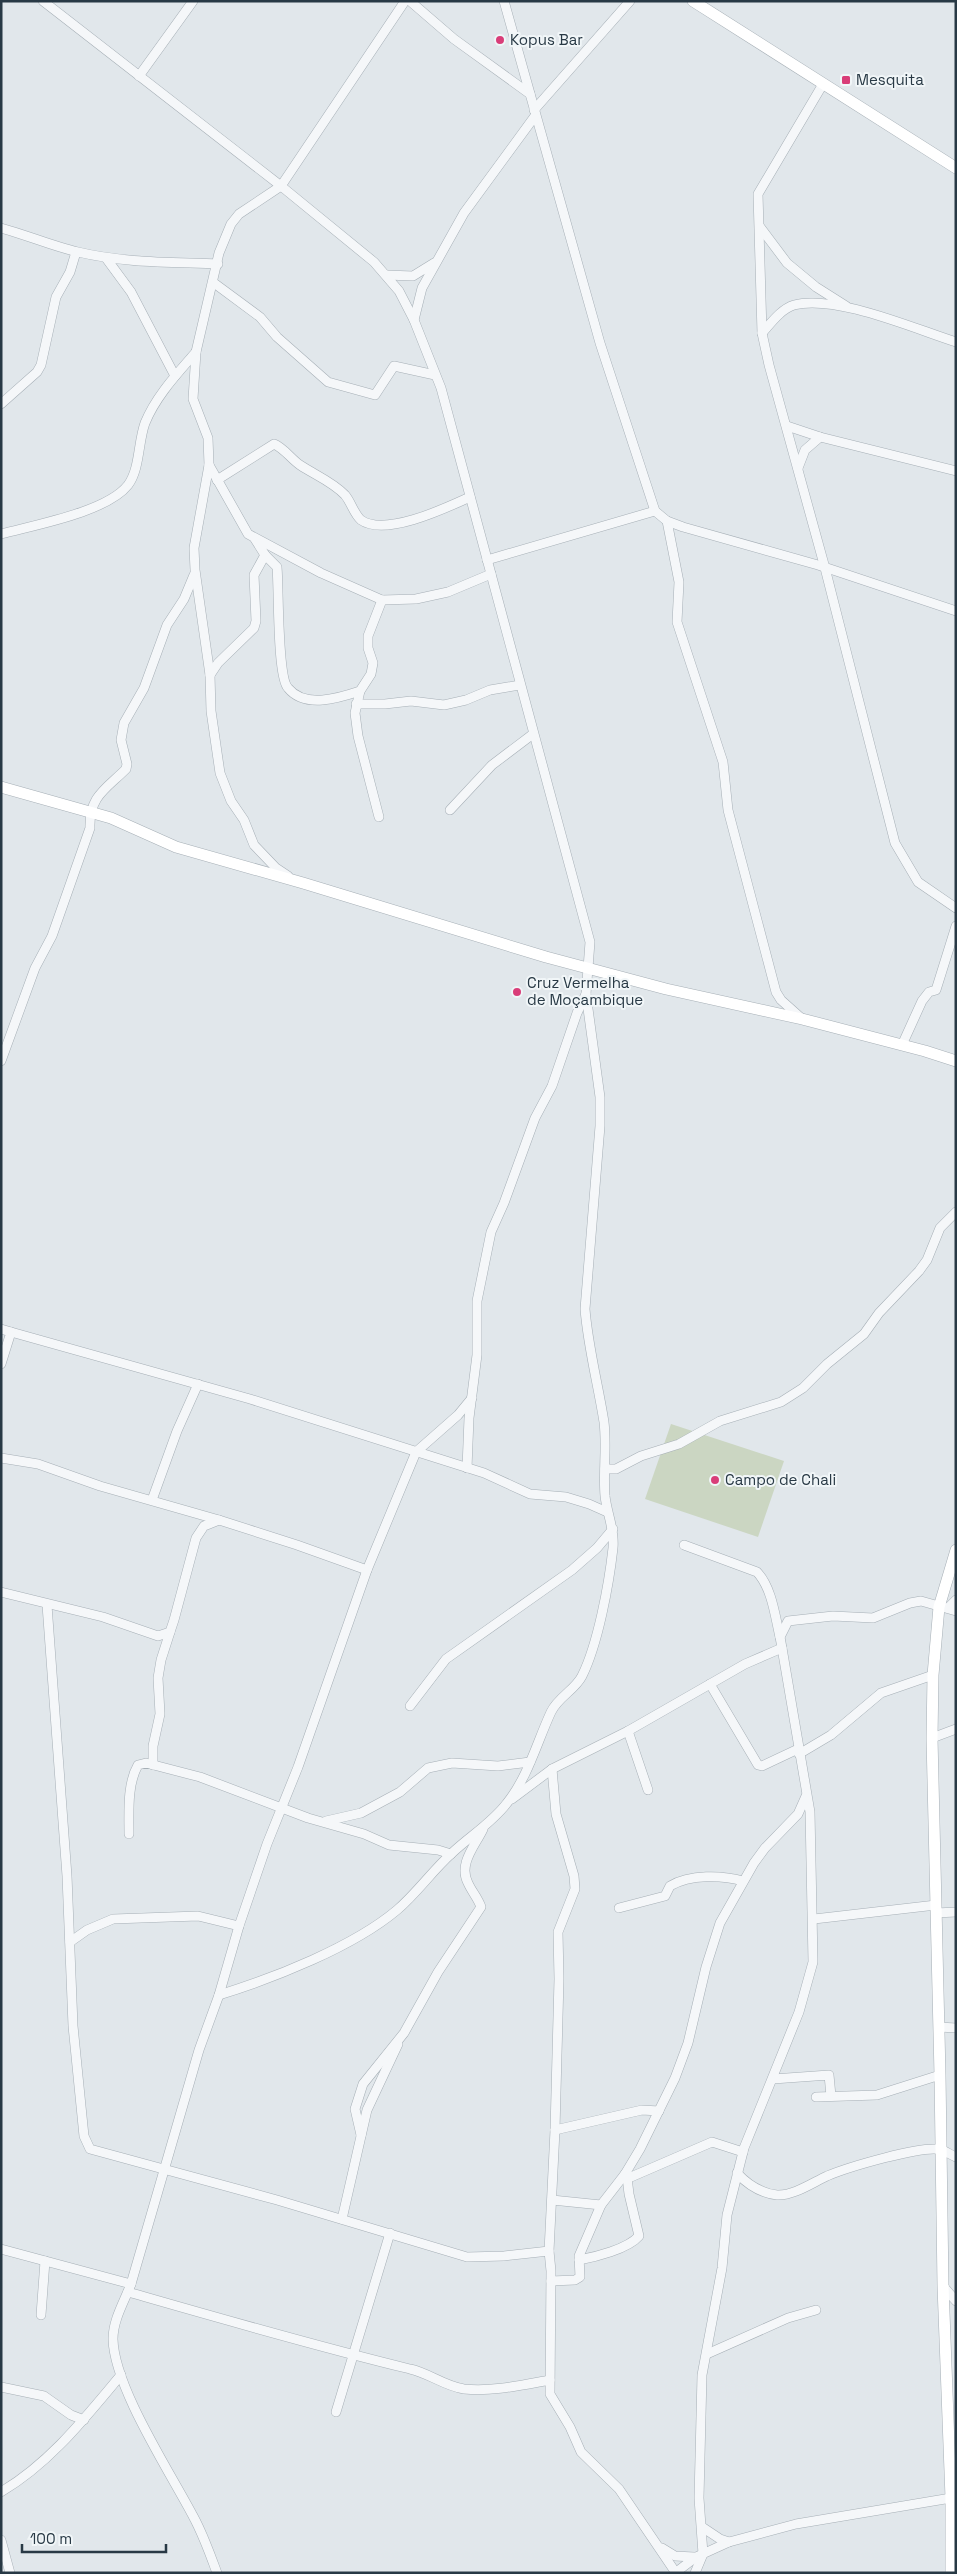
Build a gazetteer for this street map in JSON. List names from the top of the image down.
{
  "places": {
    "other": ["Kopus Bar", "Cruz Vermelha de Moçambique", "Campo de Chali"],
    "transit": ["Mesquita"]
  },
  "scale_bar": "100 m"
}
